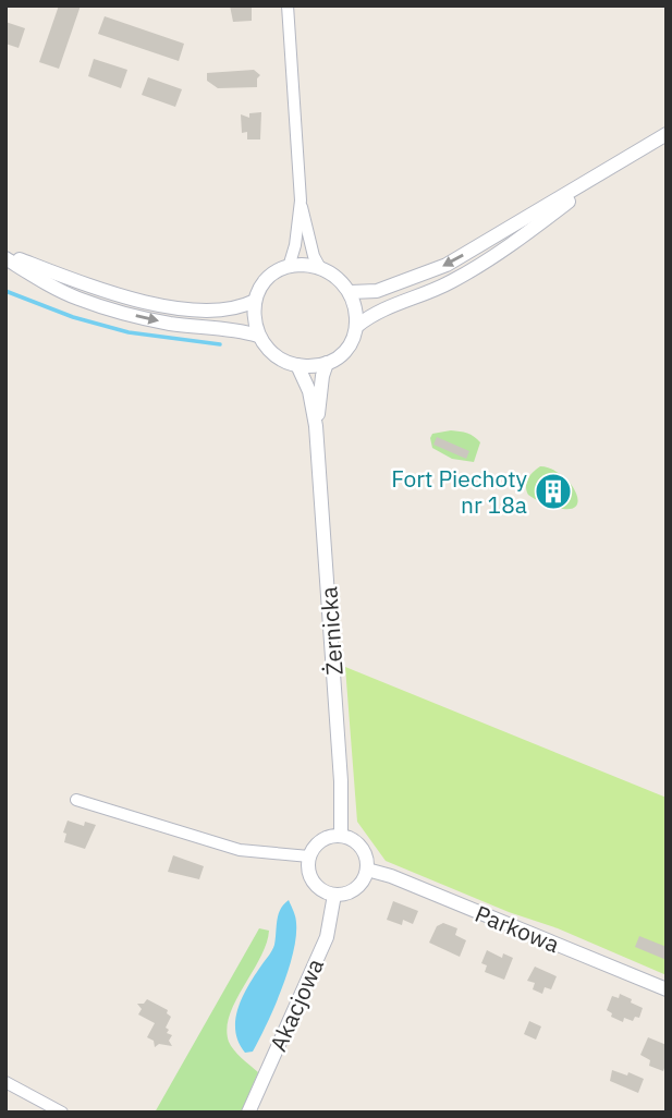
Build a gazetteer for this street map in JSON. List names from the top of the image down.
{
  "streets": {
    "street": ["Żernicka", "Parkowa", "Akacjowa"]
  },
  "crossings": [
    ["Żernicka", "Parkowa"],
    ["Żernicka", "Akacjowa"],
    ["Parkowa", "Akacjowa"]
  ],
  "places": {
    "building": ["Fort Piechoty nr 18a"]
  }
}
